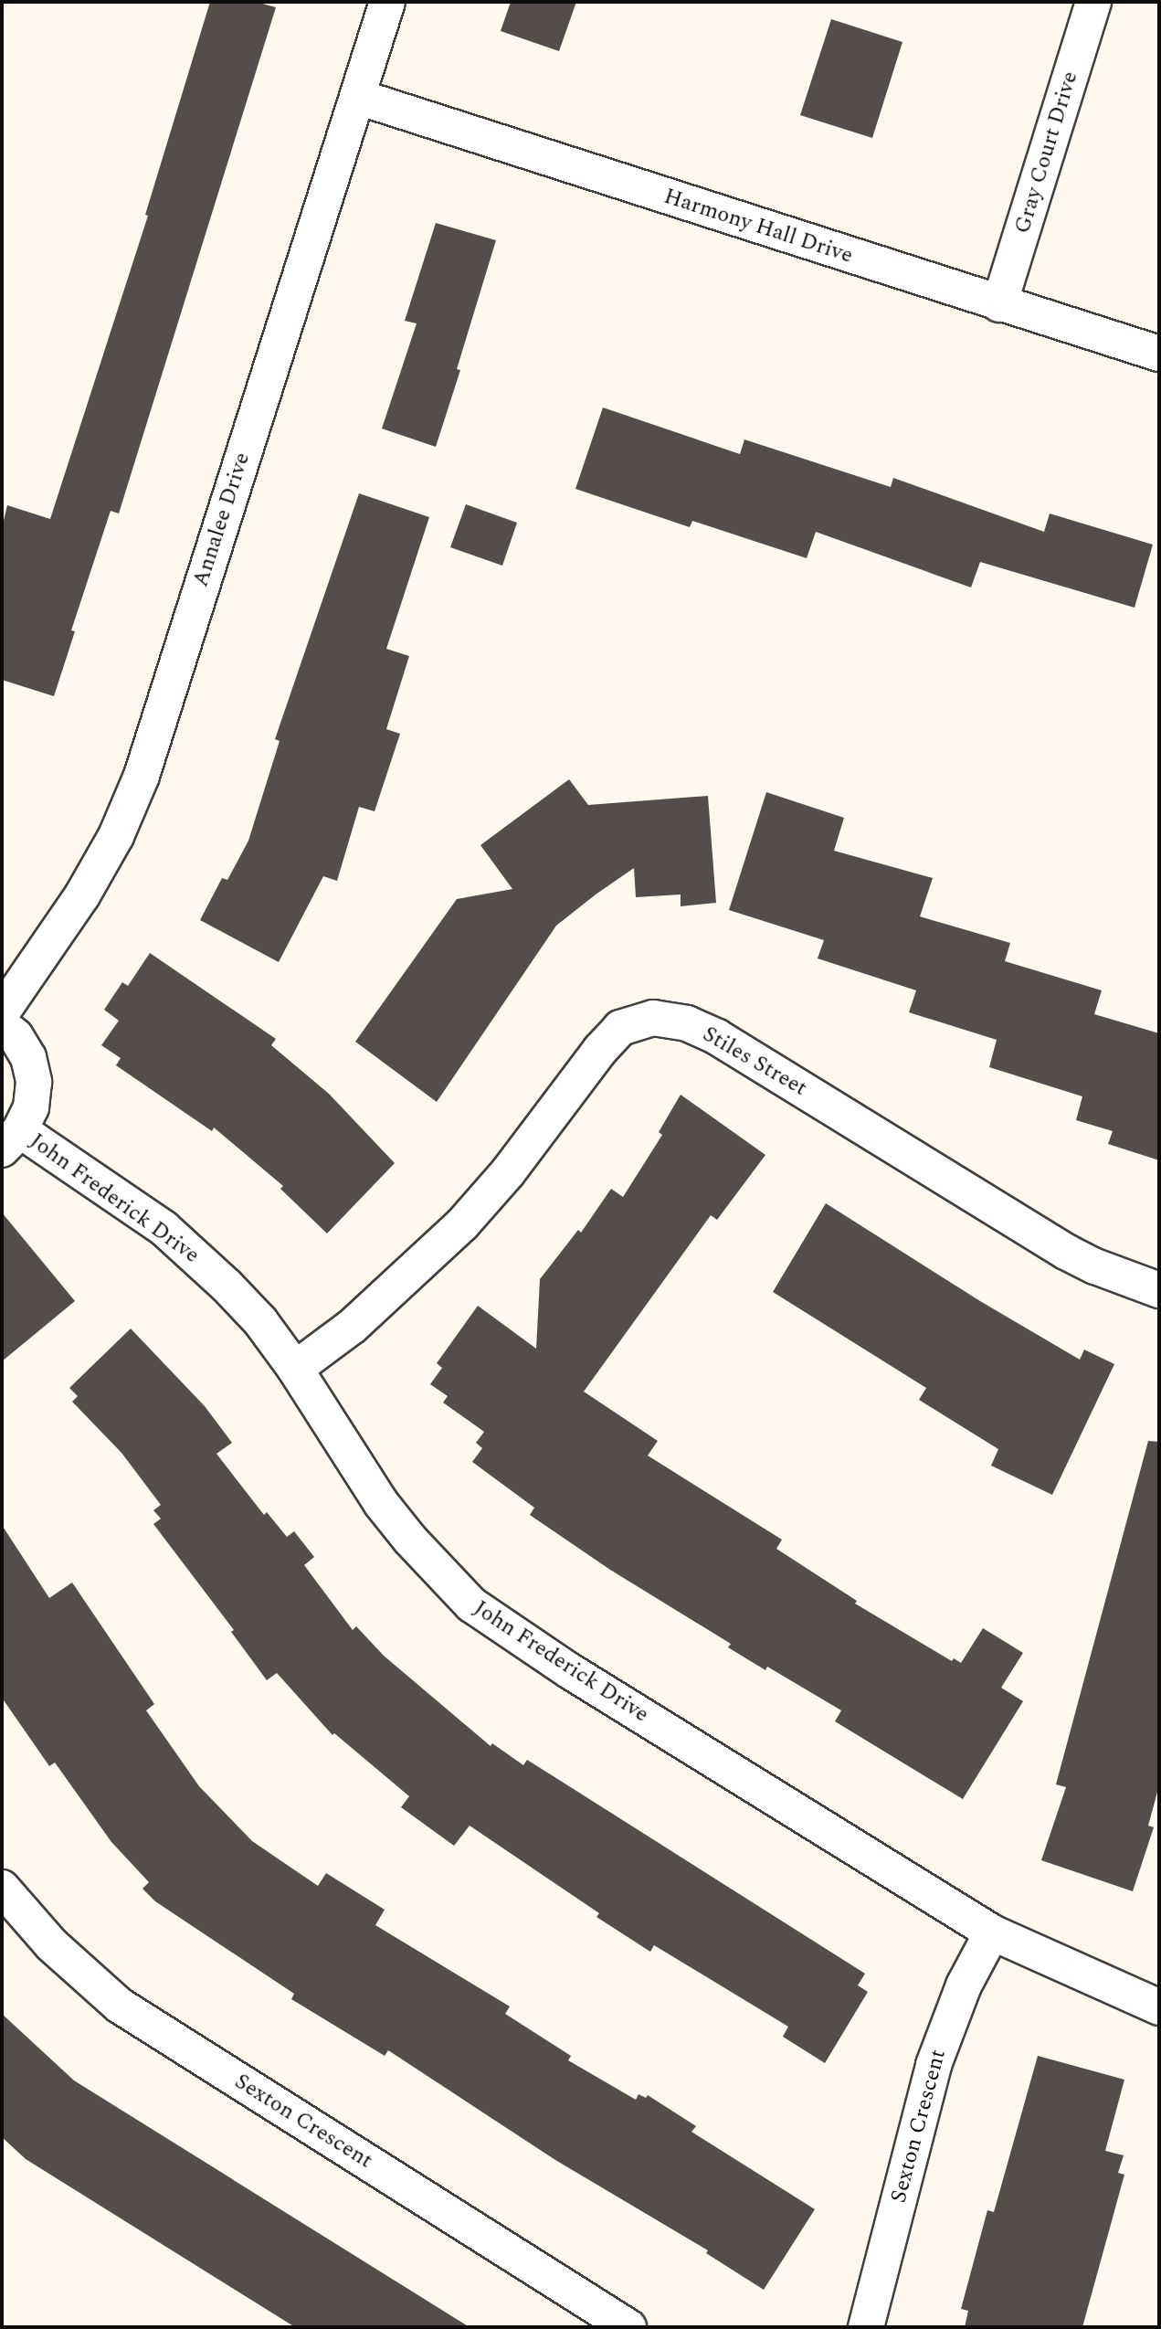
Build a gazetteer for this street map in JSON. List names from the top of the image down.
{
  "streets": {
    "street": [
      "Gray Court Drive",
      "Harmony Hall Drive",
      "Annalee Drive",
      "Stiles Street",
      "John Frederick Drive",
      "Sexton Crescent"
    ]
  },
  "crossings": [
    ["Gray Court Drive", "Harmony Hall Drive"],
    ["Harmony Hall Drive", "Annalee Drive"],
    ["Stiles Street", "John Frederick Drive"],
    ["John Frederick Drive", "Sexton Crescent"]
  ]
}
